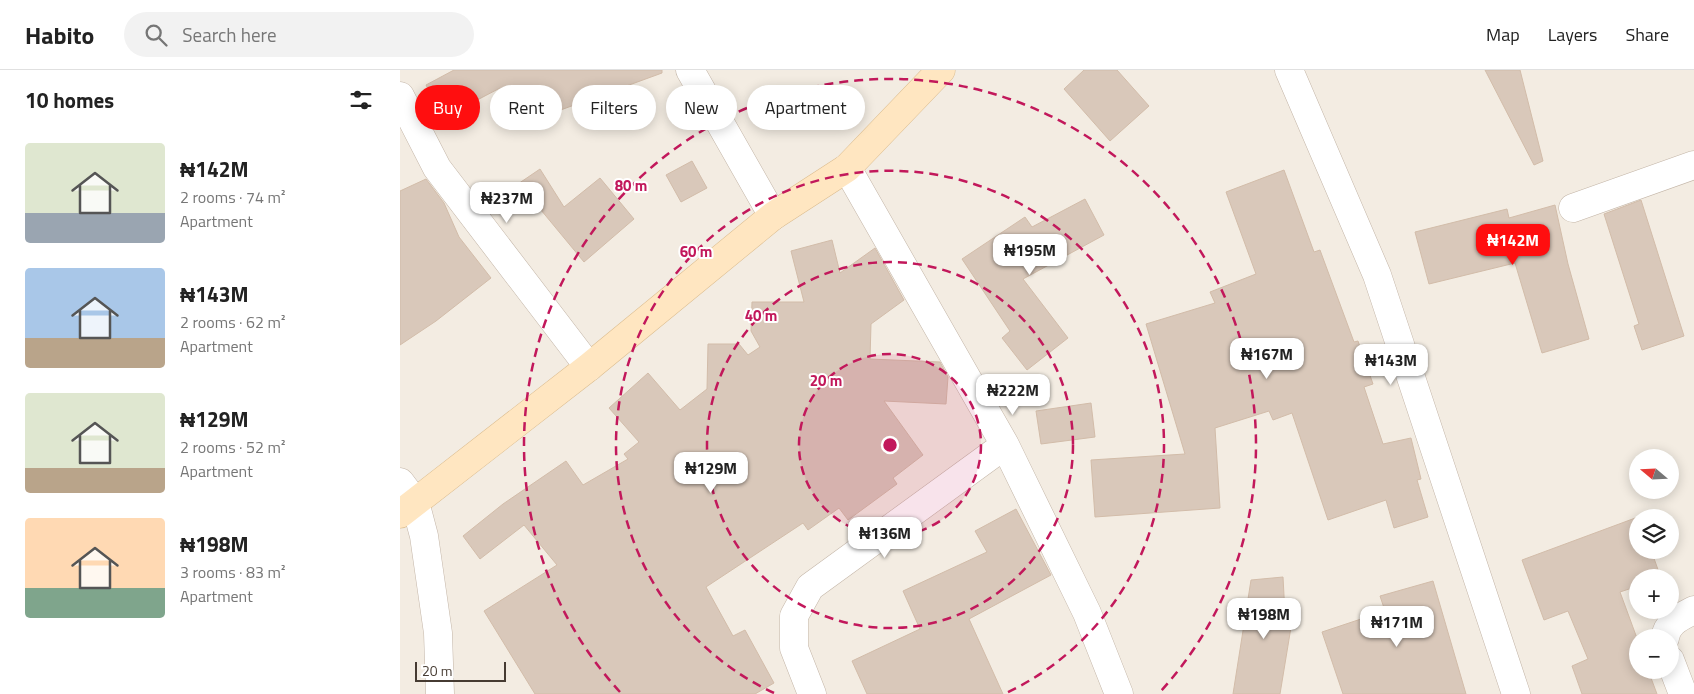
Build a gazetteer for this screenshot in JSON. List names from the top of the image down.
{
  "scale_bar": "20 m",
  "north": "left",
  "page": {
    "header": "Habito",
    "search": "Search here",
    "nav": ["Map", "Layers", "Share"],
    "heading": "10 homes",
    "chip": [
      "Buy",
      "Rent",
      "Filters",
      "New",
      "Apartment"
    ],
    "list": [
      {
        "name": "₦142M",
        "note": "2 rooms · 74 m² · Apartment"
      },
      {
        "name": "₦143M",
        "note": "2 rooms · 62 m² · Apartment"
      },
      {
        "name": "₦129M",
        "note": "2 rooms · 52 m² · Apartment"
      },
      {
        "name": "₦198M",
        "note": "3 rooms · 83 m² · Apartment"
      }
    ],
    "price": [
      "₦237M",
      "₦142M",
      "₦195M",
      "₦167M",
      "₦143M",
      "₦222M",
      "₦129M",
      "₦136M",
      "₦198M",
      "₦171M"
    ],
    "map_buttons": ["+", "−"],
    "scale": "20 m"
  },
  "rings": [
    "80 m",
    "60 m",
    "40 m",
    "20 m"
  ]
}
